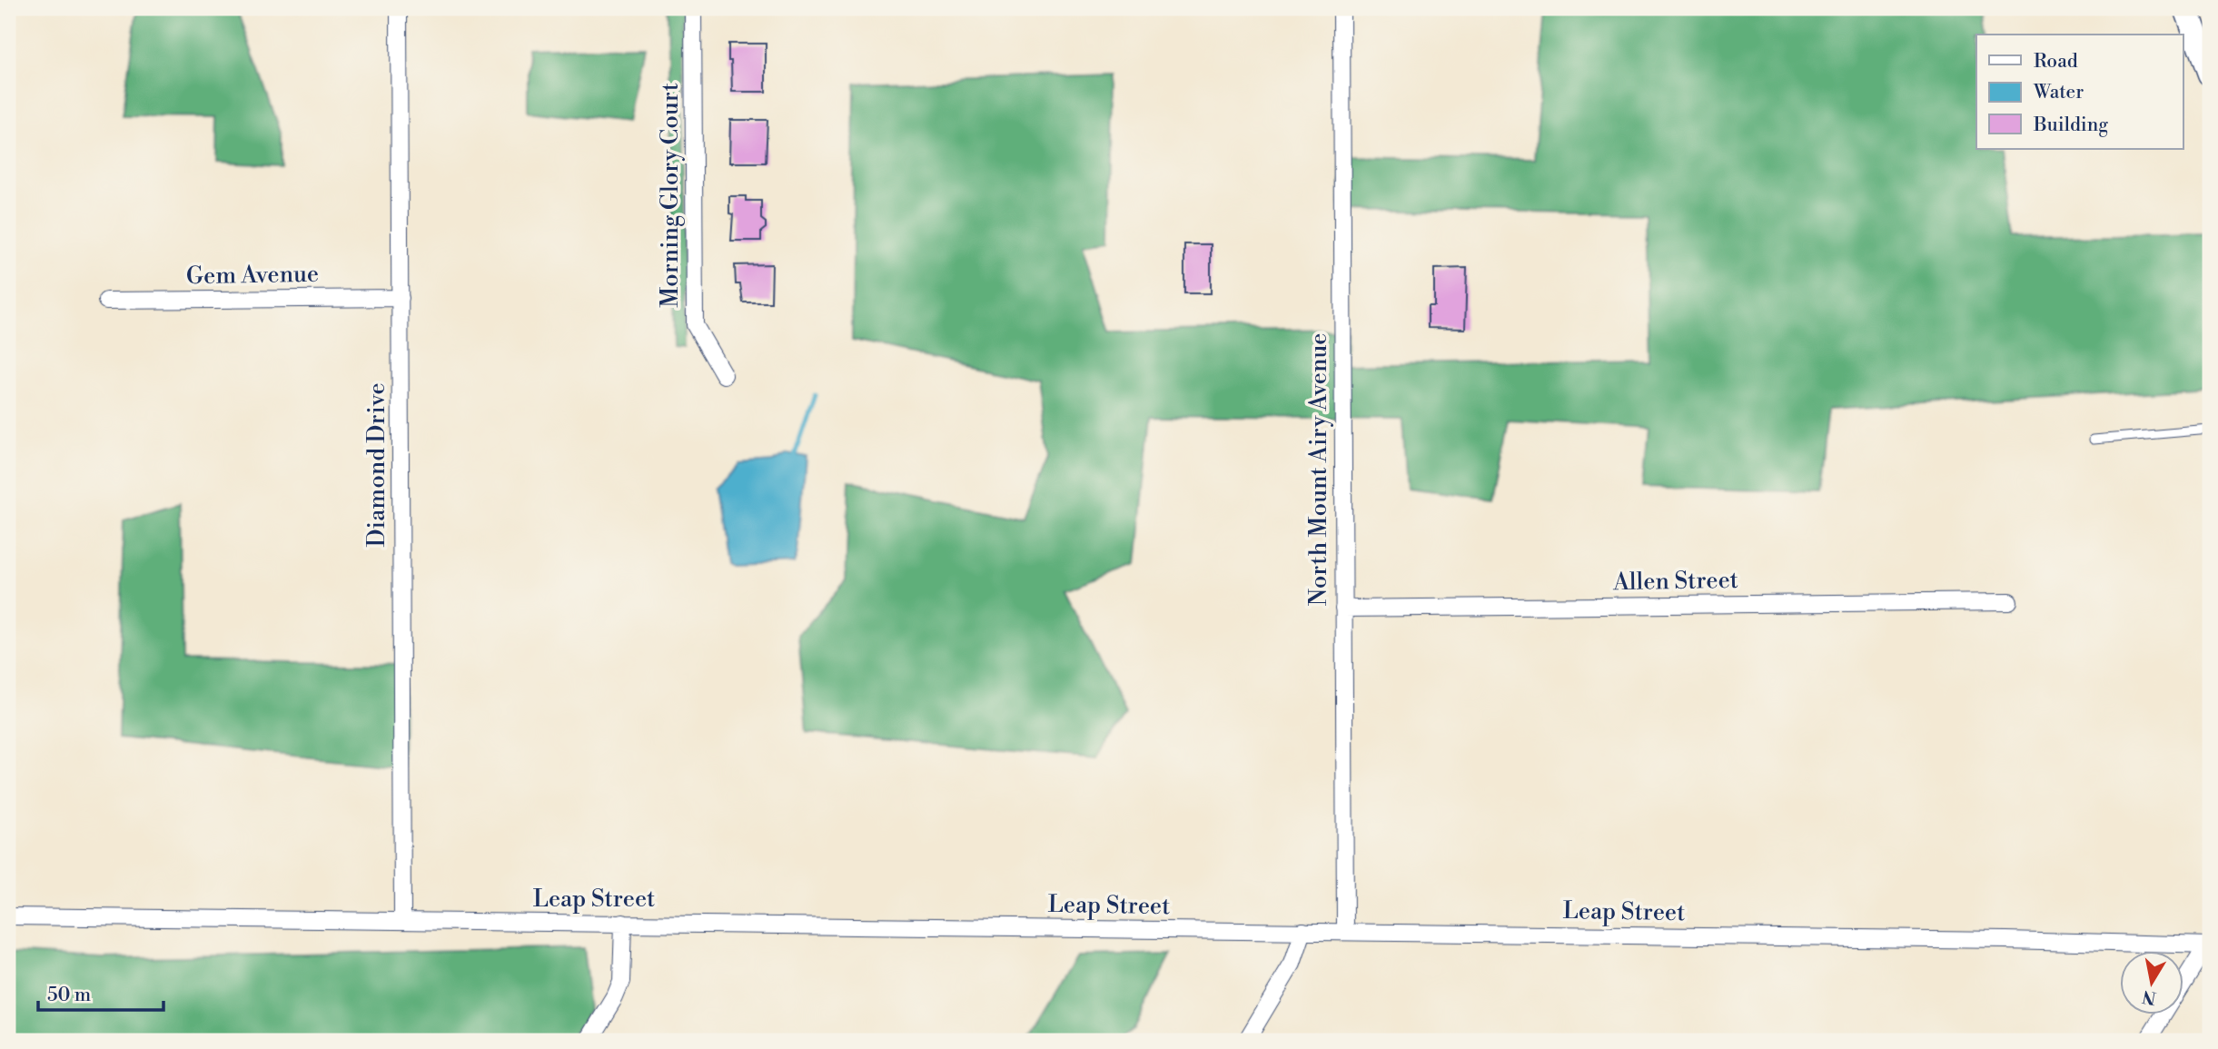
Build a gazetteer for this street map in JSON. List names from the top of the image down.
{
  "streets": {
    "street": [
      "Morning Glory Court",
      "Gem Avenue",
      "Diamond Drive",
      "North Mount Airy Avenue",
      "Allen Street",
      "Leap Street"
    ]
  },
  "crossings": [
    ["Gem Avenue", "Diamond Drive"],
    ["Diamond Drive", "Leap Street"],
    ["North Mount Airy Avenue", "Allen Street"],
    ["North Mount Airy Avenue", "Leap Street"]
  ],
  "legend": ["Road", "Water", "Building"],
  "scale_bar": "50 m",
  "north": "bottom"
}
